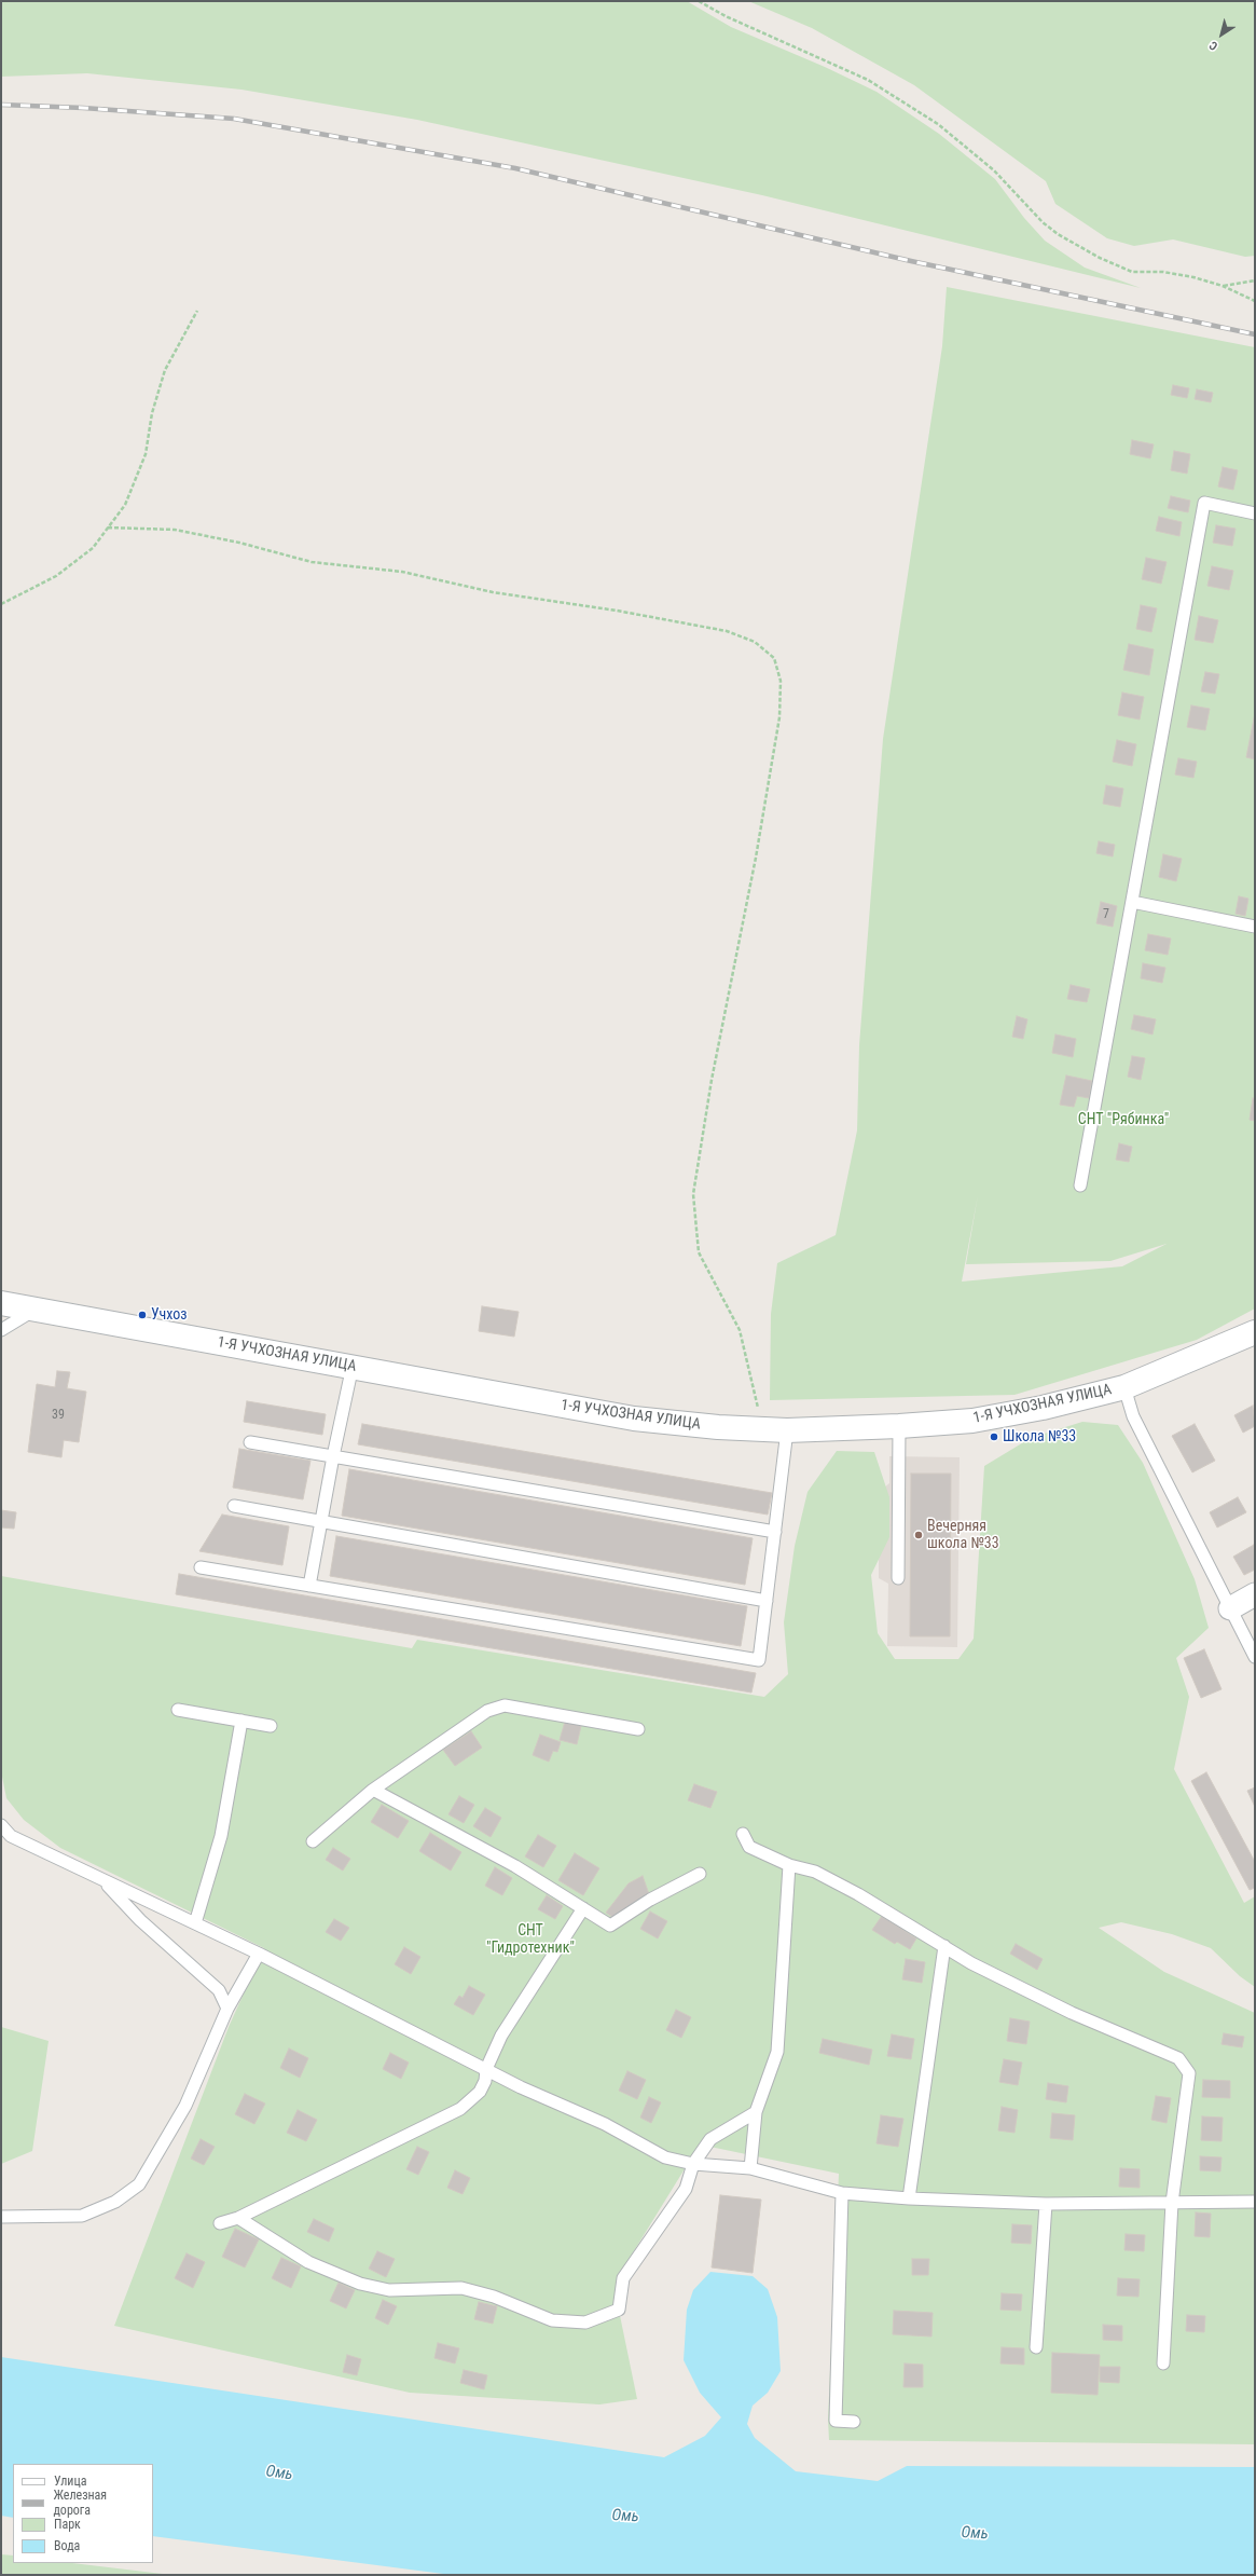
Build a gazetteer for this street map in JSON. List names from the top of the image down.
{
  "streets": {
    "street": ["1-Я УЧХОЗНАЯ УЛИЦА"]
  },
  "water": ["Омь"],
  "parks": ["СНТ \"Рябинка\"", "СНТ \"Гидротехник\""],
  "places": ["Учхоз", "Школа №33", "Вечерняя школа №33"],
  "house_numbers": ["7", "39"],
  "legend": [
    "Улица",
    "Железная дорога",
    "Парк",
    "Вода"
  ],
  "north": "bottom left"
}
